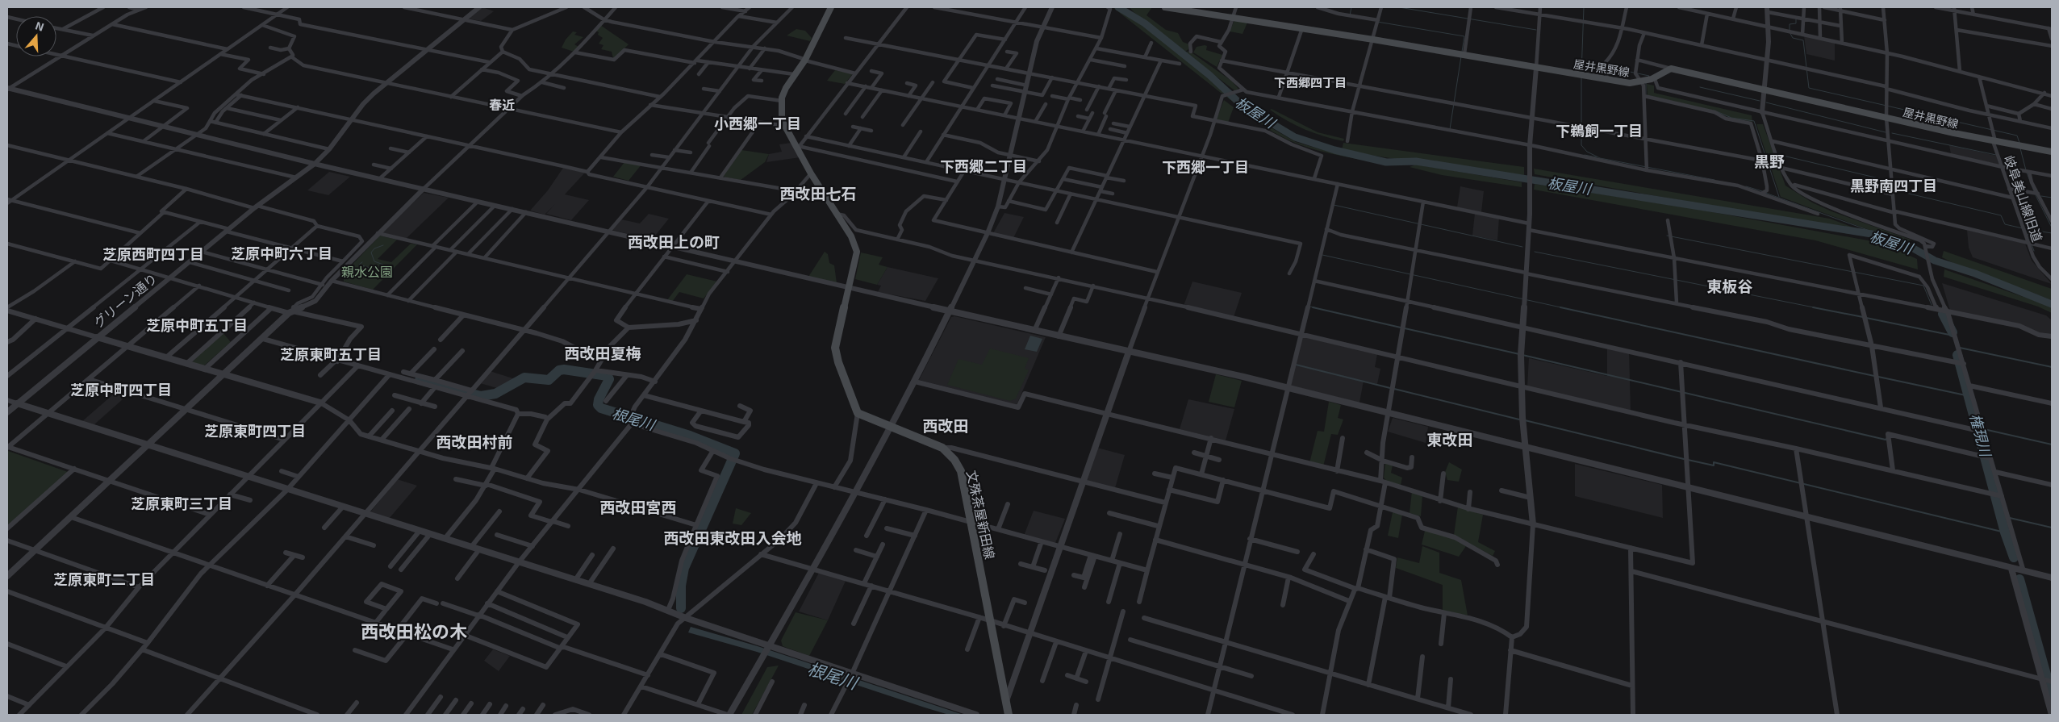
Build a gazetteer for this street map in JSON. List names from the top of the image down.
{
  "streets": {
    "main road": ["屋井黒野線", "文殊茶屋新田線"],
    "street": ["岐阜美山線旧道", "グリーン通り"]
  },
  "crossings": [
    ["屋井黒野線", "岐阜美山線旧道"]
  ],
  "districts": [
    "下西郷四丁目",
    "春近",
    "小西郷一丁目",
    "下鵜飼一丁目",
    "黒野",
    "下西郷二丁目",
    "下西郷一丁目",
    "黒野南四丁目",
    "西改田七石",
    "西改田上の町",
    "芝原中町六丁目",
    "芝原西町四丁目",
    "東板谷",
    "芝原中町五丁目",
    "西改田夏梅",
    "芝原東町五丁目",
    "芝原中町四丁目",
    "西改田",
    "芝原東町四丁目",
    "東改田",
    "西改田村前",
    "芝原東町三丁目",
    "西改田宮西",
    "西改田東改田入会地",
    "芝原東町二丁目",
    "西改田松の木"
  ],
  "water": ["板屋川", "根尾川", "権現川"],
  "parks": ["親水公園"],
  "north": "top"
}
